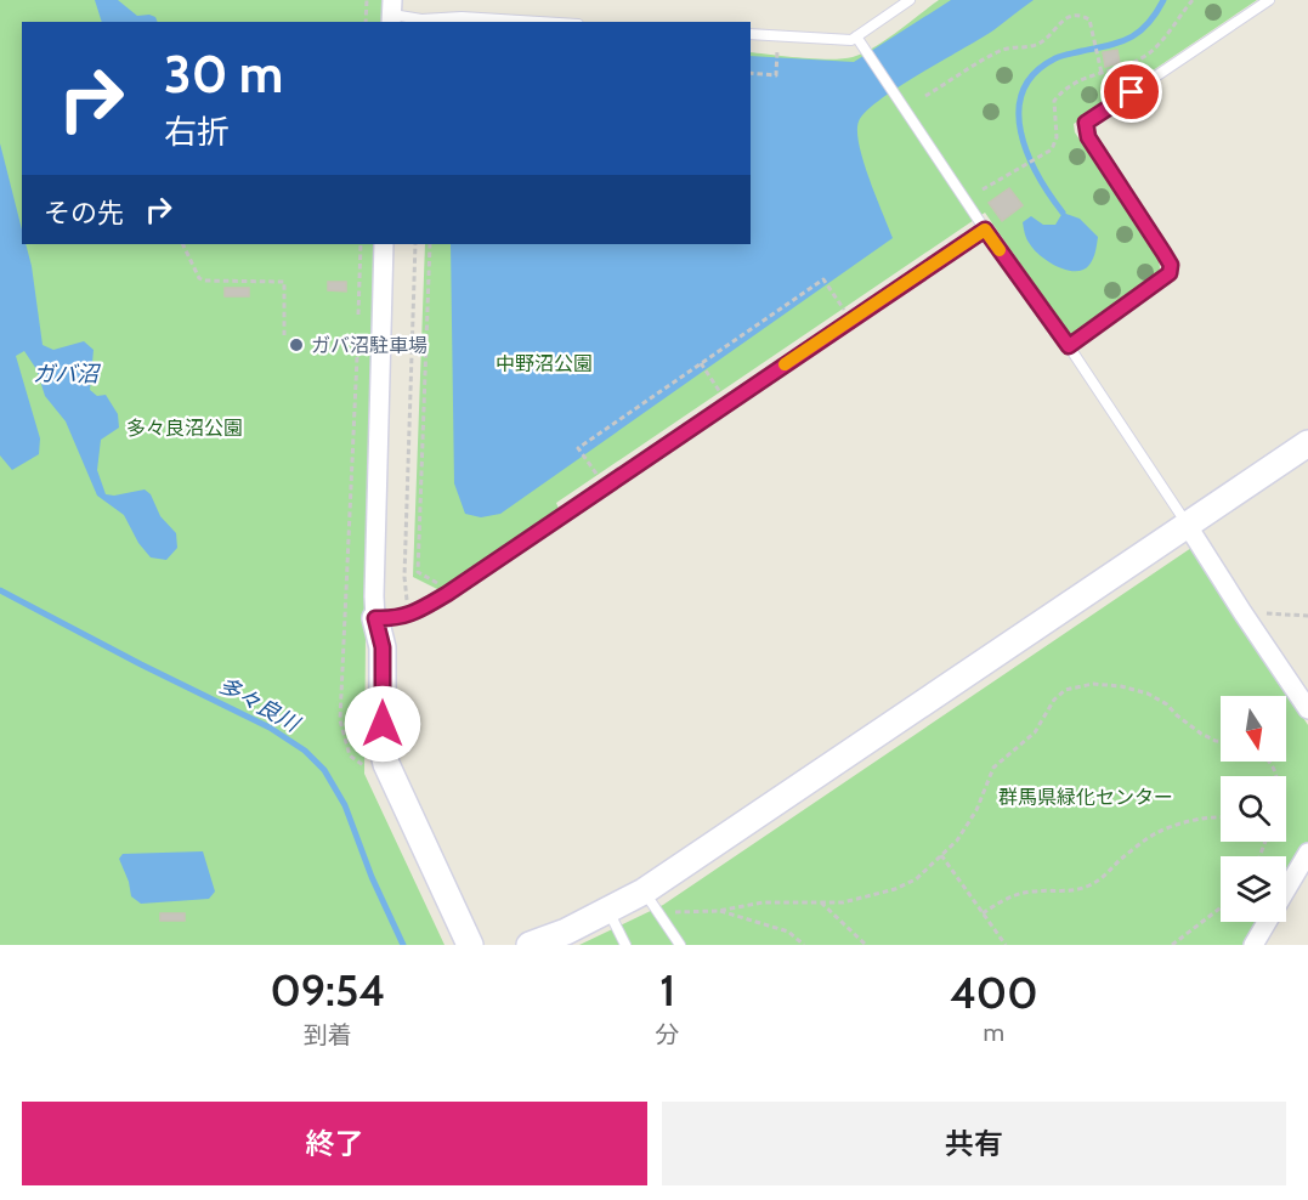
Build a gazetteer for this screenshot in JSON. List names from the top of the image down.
{
  "water": ["ガバ沼", "多々良川"],
  "parks": ["中野沼公園", "多々良沼公園", "群馬県緑化センター"],
  "places": ["ガバ沼駐車場"],
  "north": "bottom",
  "page": {
    "turn": ["30 m", "右折"],
    "then": "その先",
    "eta": [
      "09:54",
      "到着",
      "1",
      "分",
      "400",
      "m"
    ],
    "buttons": ["終了", "共有"]
  }
}
